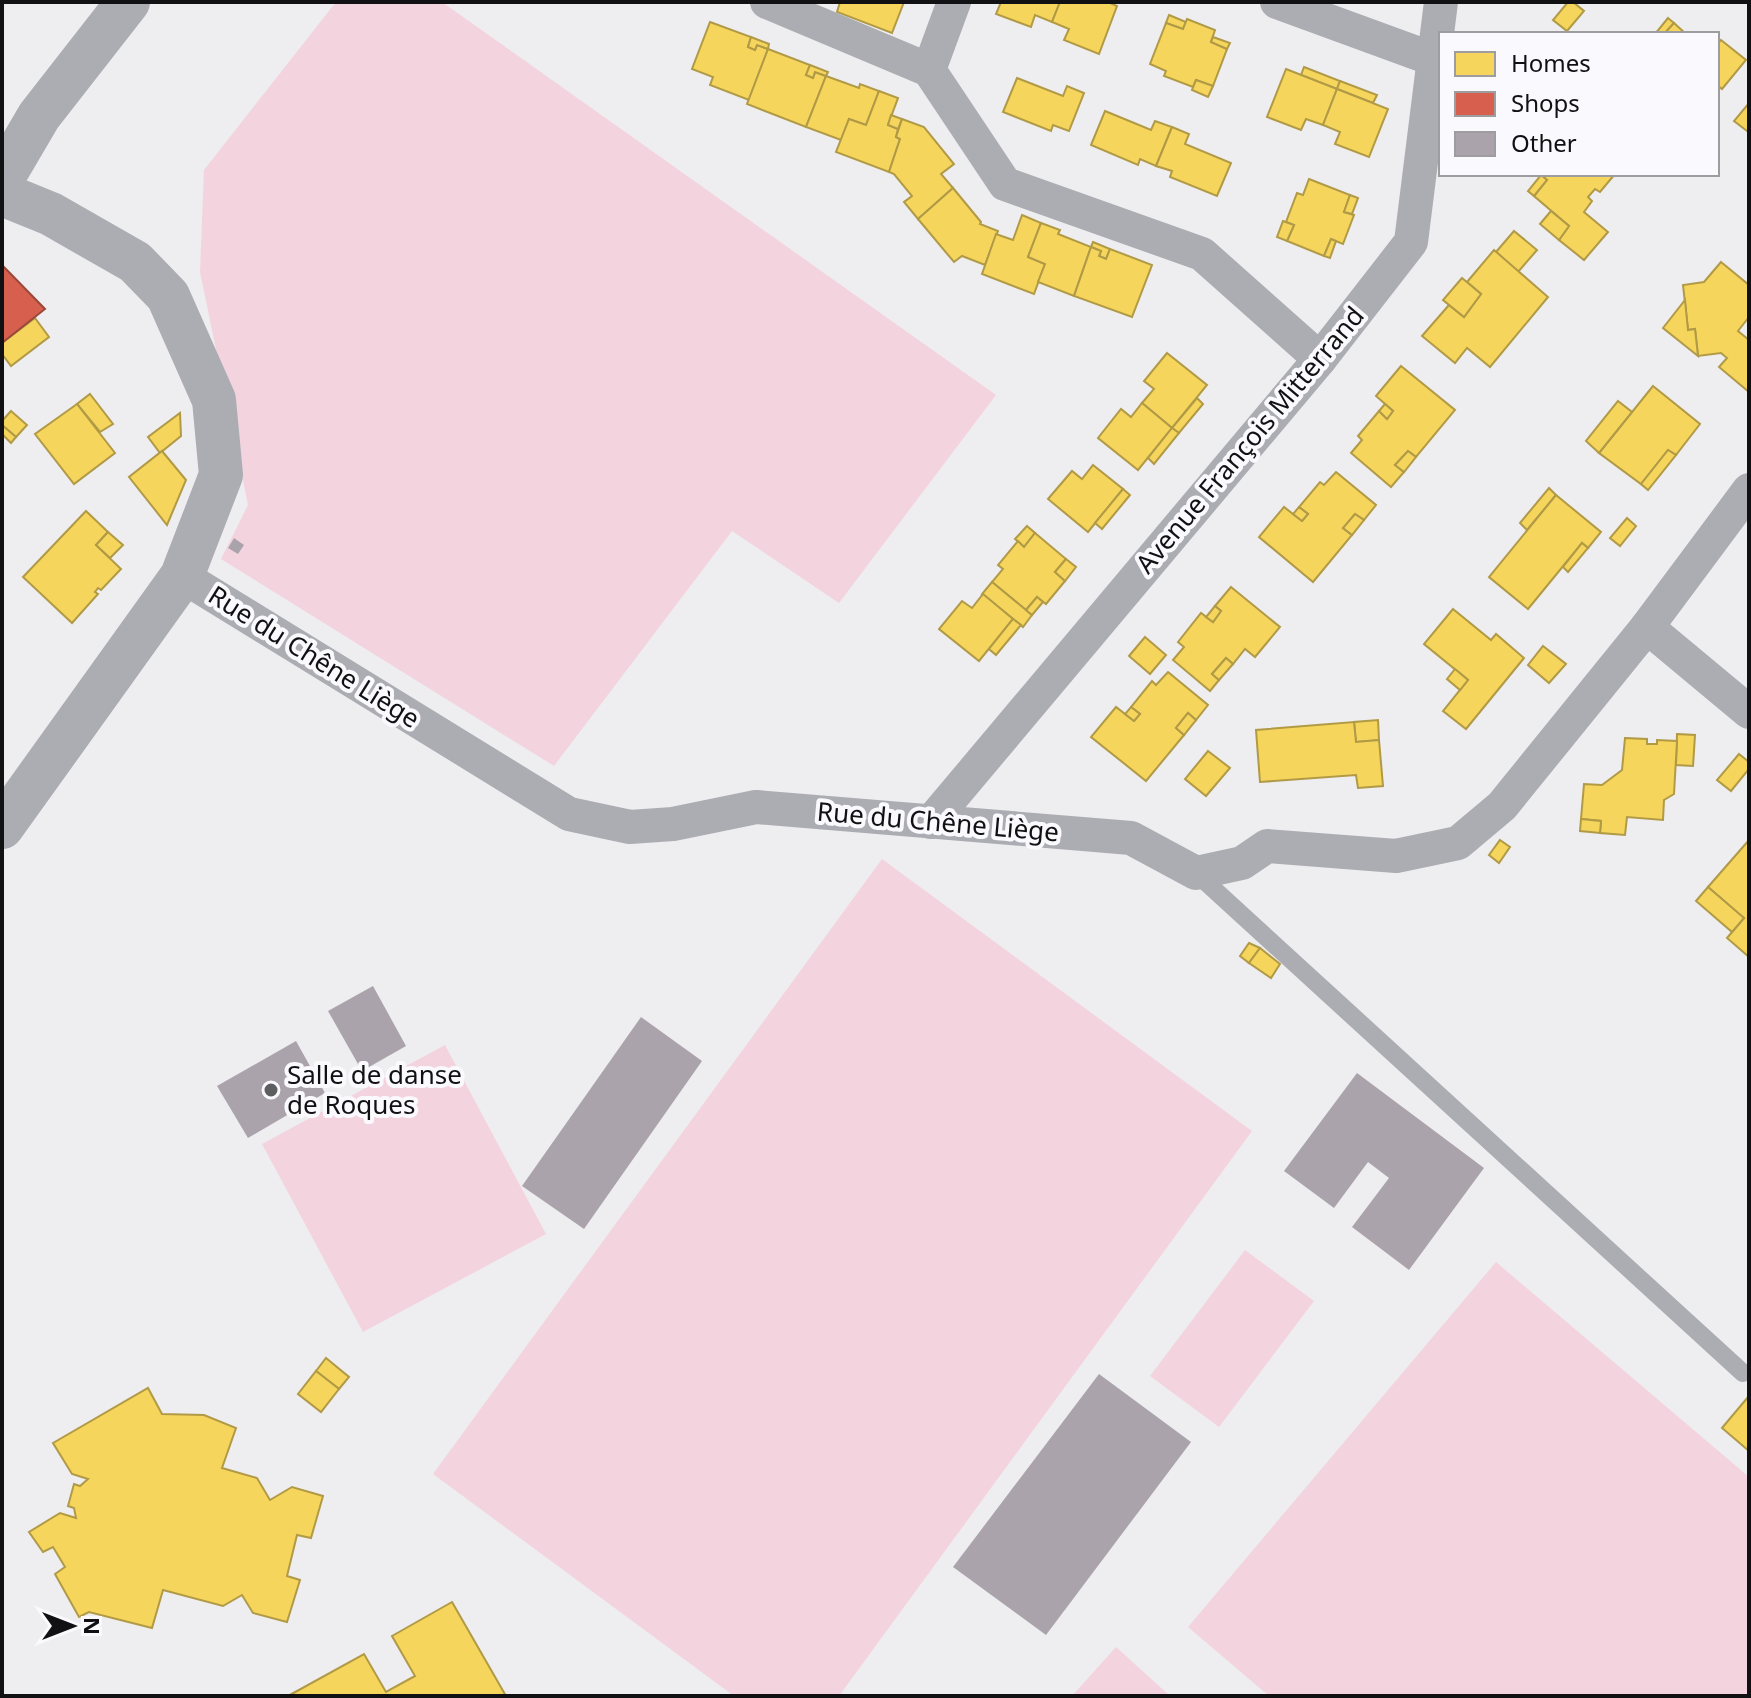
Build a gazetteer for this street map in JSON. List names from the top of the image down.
{
  "streets": {
    "street": ["Avenue François Mitterrand", "Rue du Chêne Liège"]
  },
  "crossings": [
    ["Avenue François Mitterrand", "Rue du Chêne Liège"]
  ],
  "places": ["Salle de danse de Roques"],
  "legend": ["Homes", "Shops", "Other"],
  "north": "right"
}
